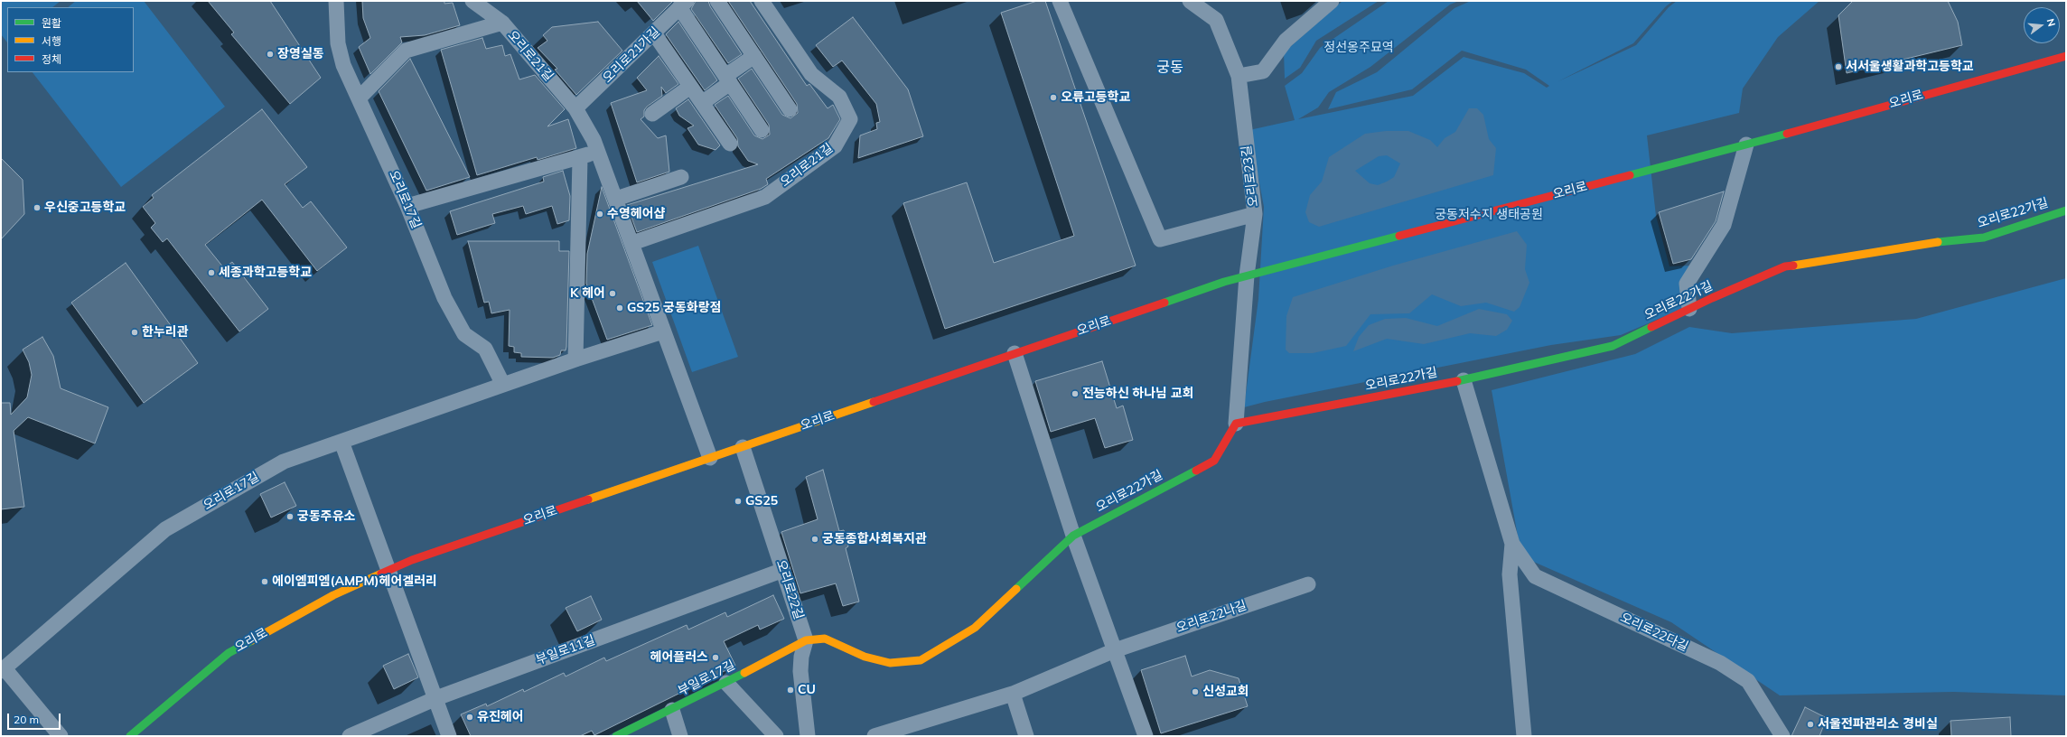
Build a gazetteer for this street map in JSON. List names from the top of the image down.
{
  "streets": {
    "main road": ["오리로", "오리로22가길", "부일로17길"],
    "street": [
      "오리로21가길",
      "오리로21길",
      "오리로23길",
      "오리로17길",
      "오리로22길",
      "오리로22나길",
      "오리로22다길",
      "부일로11길"
    ]
  },
  "crossings": [
    ["오리로21가길", "오리로21길"],
    ["오리로21길", "오리로"],
    ["오리로21길", "오리로17길"],
    ["오리로", "오리로23길"],
    ["오리로", "오리로22길"],
    ["오리로22가길", "오리로22길"],
    ["오리로22가길", "오리로22다길"],
    ["오리로22가길", "부일로17길"],
    ["오리로22길", "부일로11길"],
    ["오리로22길", "부일로17길"]
  ],
  "districts": ["궁동"],
  "parks": ["정선옹주묘역", "궁동저수지 생태공원"],
  "places": [
    "장영실동",
    "서서울생활과학고등학교",
    "오류고등학교",
    "우신중고등학교",
    "수영헤어샵",
    "세종과학고등학교",
    "K 헤어",
    "GS25 궁동화랑점",
    "한누리관",
    "전능하신 하나님 교회",
    "GS25",
    "궁동주유소",
    "궁동종합사회복지관",
    "에이엠피엠(AMPM)헤어겔러리",
    "헤어플러스",
    "CU",
    "신성교회",
    "유진헤어",
    "서울전파관리소 경비실"
  ],
  "legend": ["원활", "서행", "정체"],
  "scale_bar": "20 m",
  "north": "right"
}
